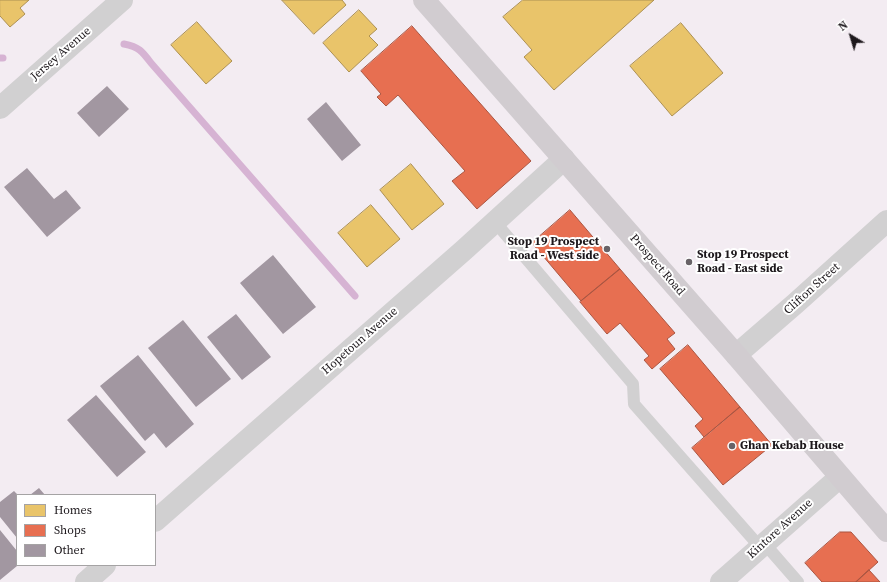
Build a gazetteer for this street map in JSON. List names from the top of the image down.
{
  "streets": {
    "main road": ["Prospect Road"],
    "street": [
      "Jersey Avenue",
      "Clifton Street",
      "Hopetoun Avenue",
      "Kintore Avenue"
    ]
  },
  "crossings": [
    ["Prospect Road", "Clifton Street"],
    ["Prospect Road", "Hopetoun Avenue"],
    ["Prospect Road", "Kintore Avenue"]
  ],
  "places": ["Stop 19 Prospect Road - West side", "Stop 19 Prospect Road - East side", "Ghan Kebab House"],
  "legend": ["Homes", "Shops", "Other"],
  "north": "top left"
}
